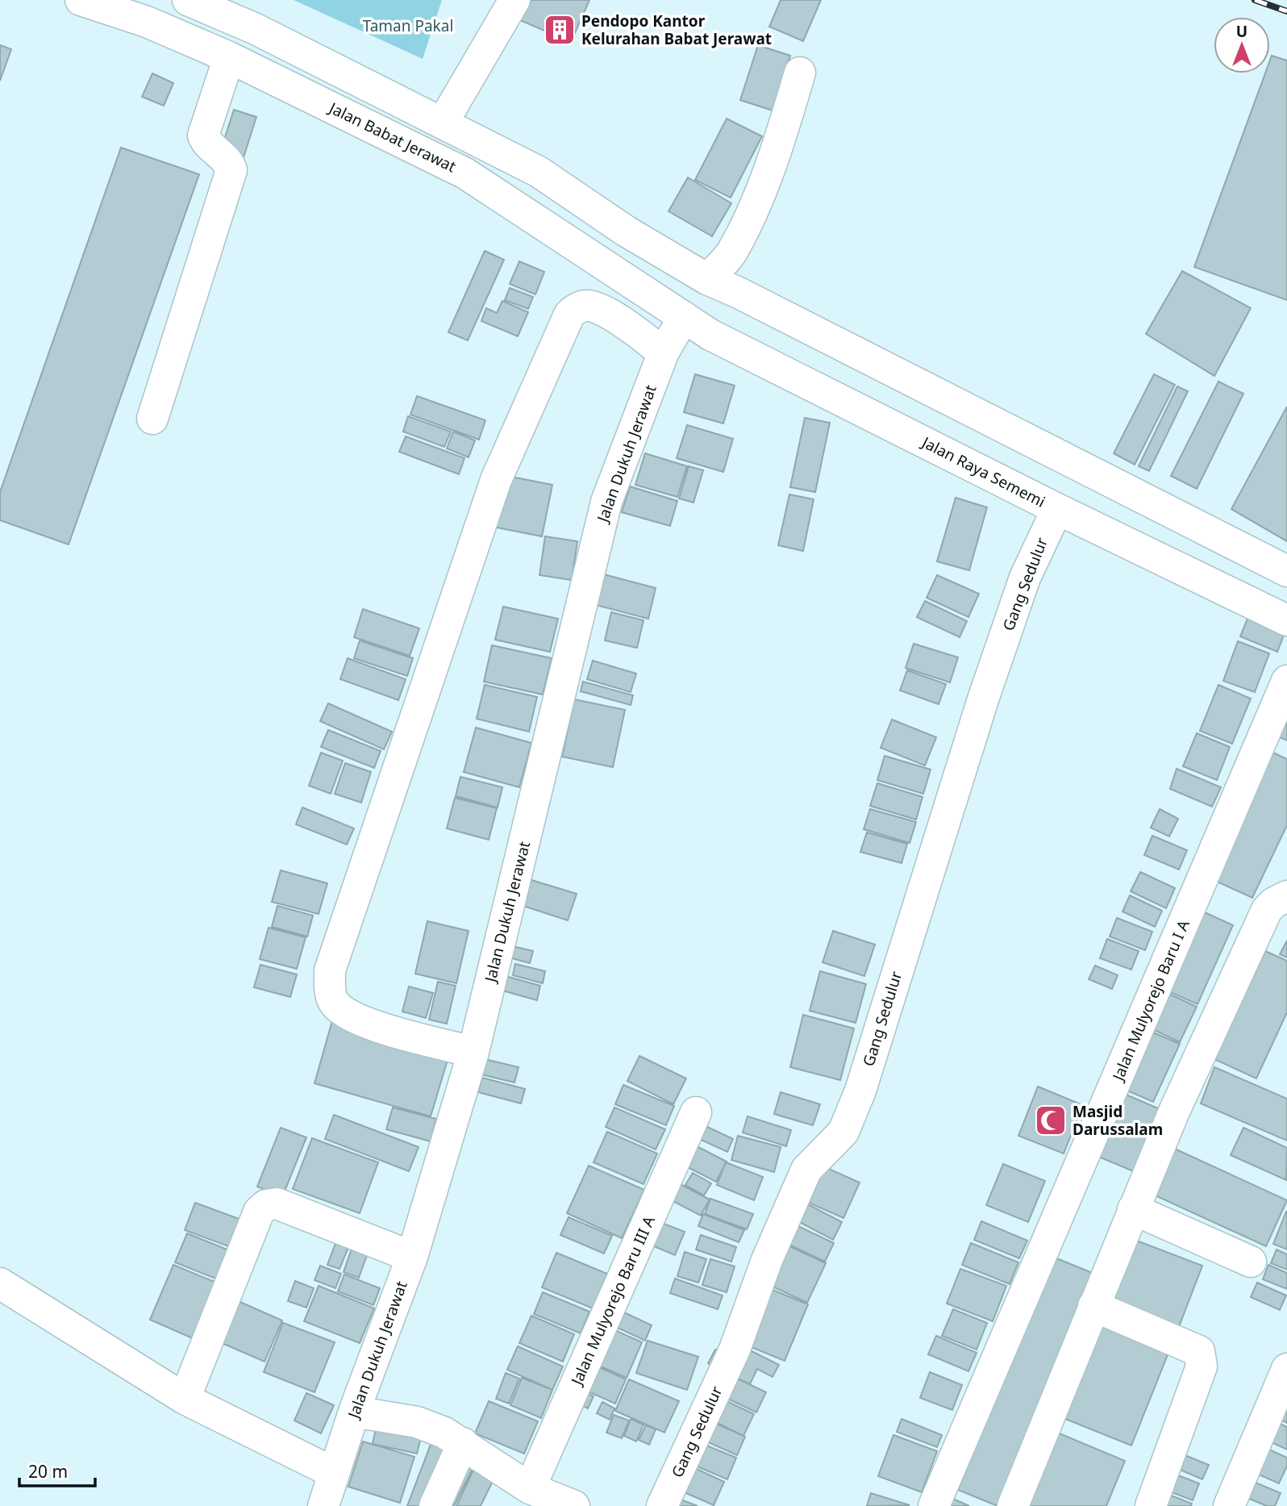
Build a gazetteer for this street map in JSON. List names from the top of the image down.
{
  "streets": {
    "street": [
      "Jalan Babat Jerawat",
      "Jalan Dukuh Jerawat",
      "Jalan Raya Sememi",
      "Gang Sedulur",
      "Jalan Mulyorejo Baru I A",
      "Jalan Mulyorejo Baru III A"
    ]
  },
  "crossings": [
    ["Jalan Babat Jerawat", "Jalan Dukuh Jerawat"],
    ["Jalan Babat Jerawat", "Jalan Raya Sememi"],
    ["Jalan Dukuh Jerawat", "Jalan Raya Sememi"],
    ["Jalan Raya Sememi", "Gang Sedulur"]
  ],
  "parks": ["Taman Pakal"],
  "places": {
    "building": ["Pendopo Kantor Kelurahan Babat Jerawat"],
    "mosque": ["Masjid Darussalam"]
  },
  "scale_bar": "20 m",
  "north": "top"
}
